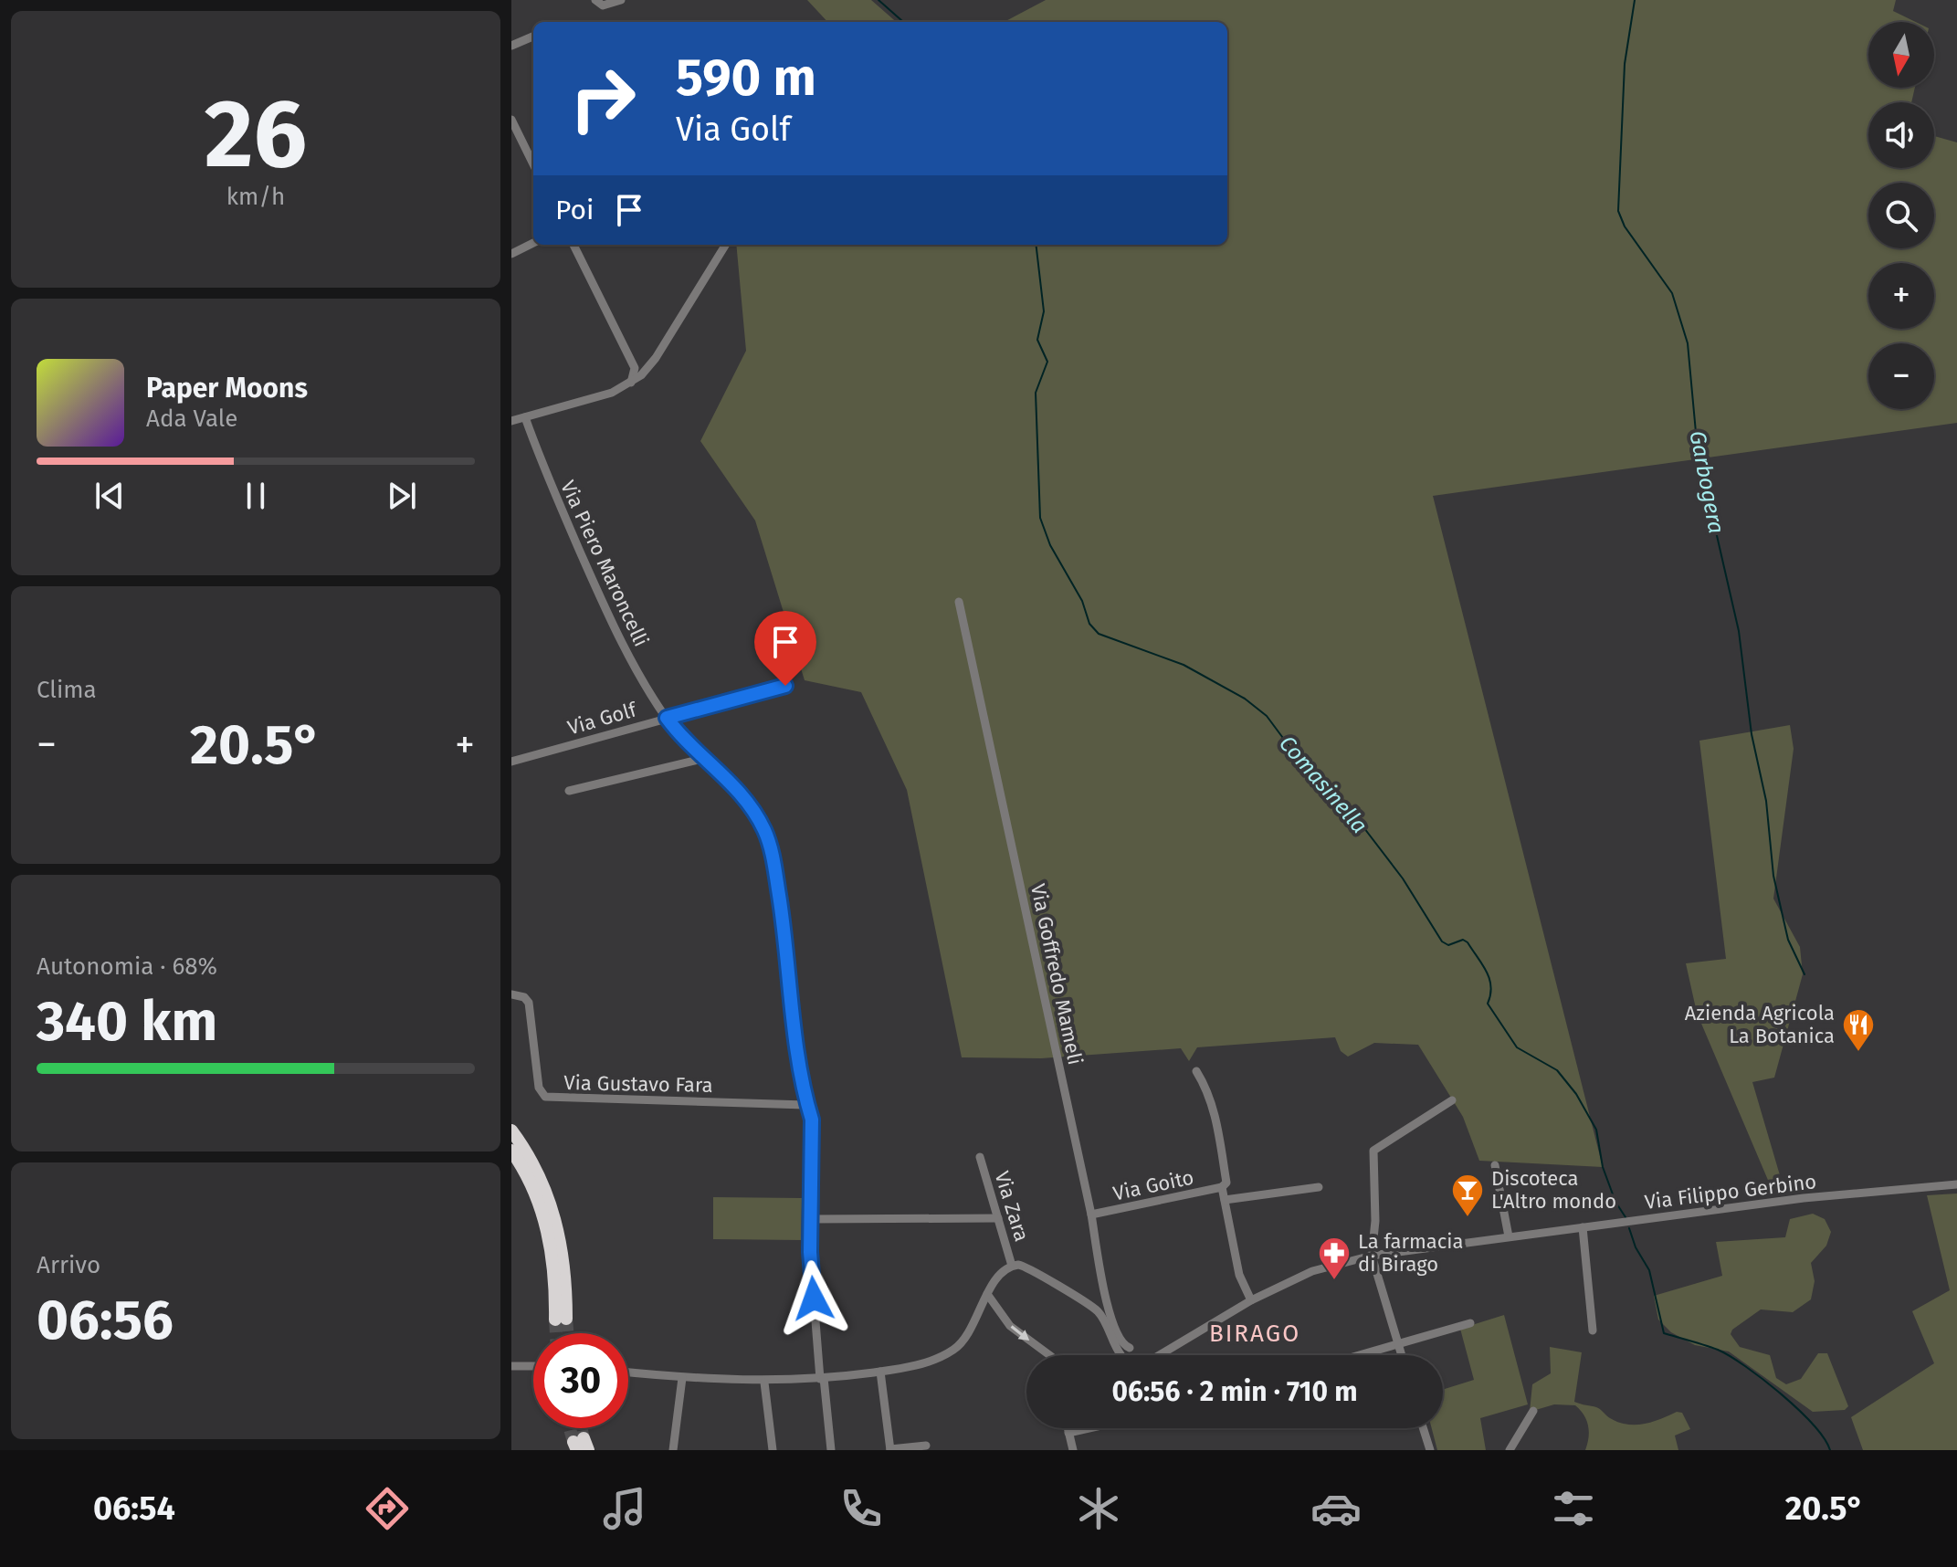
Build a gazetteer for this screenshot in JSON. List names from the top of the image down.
{
  "streets": {
    "street": [
      "Via Piero Maroncelli",
      "Via Golf",
      "Via Goffredo Mameli",
      "Via Gustavo Fara",
      "Via Goito",
      "Via Filippo Gerbino",
      "Via Zara"
    ]
  },
  "crossings": [
    ["Via Piero Maroncelli", "Via Golf"],
    ["Via Piero Maroncelli", "Via Gustavo Fara"],
    ["Via Goffredo Mameli", "Via Goito"],
    ["Via Filippo Gerbino", "Via Zara"]
  ],
  "districts": ["BIRAGO"],
  "water": ["Garbogera", "Comasinella"],
  "places": {
    "restaurant": ["Azienda Agricola La Botanica"],
    "bar": ["Discoteca L'Altro mondo"],
    "pharmacy": ["La farmacia di Birago"]
  },
  "north": "bottom",
  "page": {
    "tile": [
      ["26", "km/h"],
      "Clima",
      ["Autonomia · 68%", "340 km"],
      ["Arrivo", "06:56"]
    ],
    "map_buttons": ["+", "−"],
    "turn": ["590 m", "Via Golf"],
    "then": "Poi",
    "song": ["Paper Moons", "Ada Vale"],
    "heat": ["−", "20.5°", "+"],
    "limit": "30",
    "trip": "06:56 · 2 min · 710 m",
    "tabs": ["06:54", "20.5°"]
  }
}
